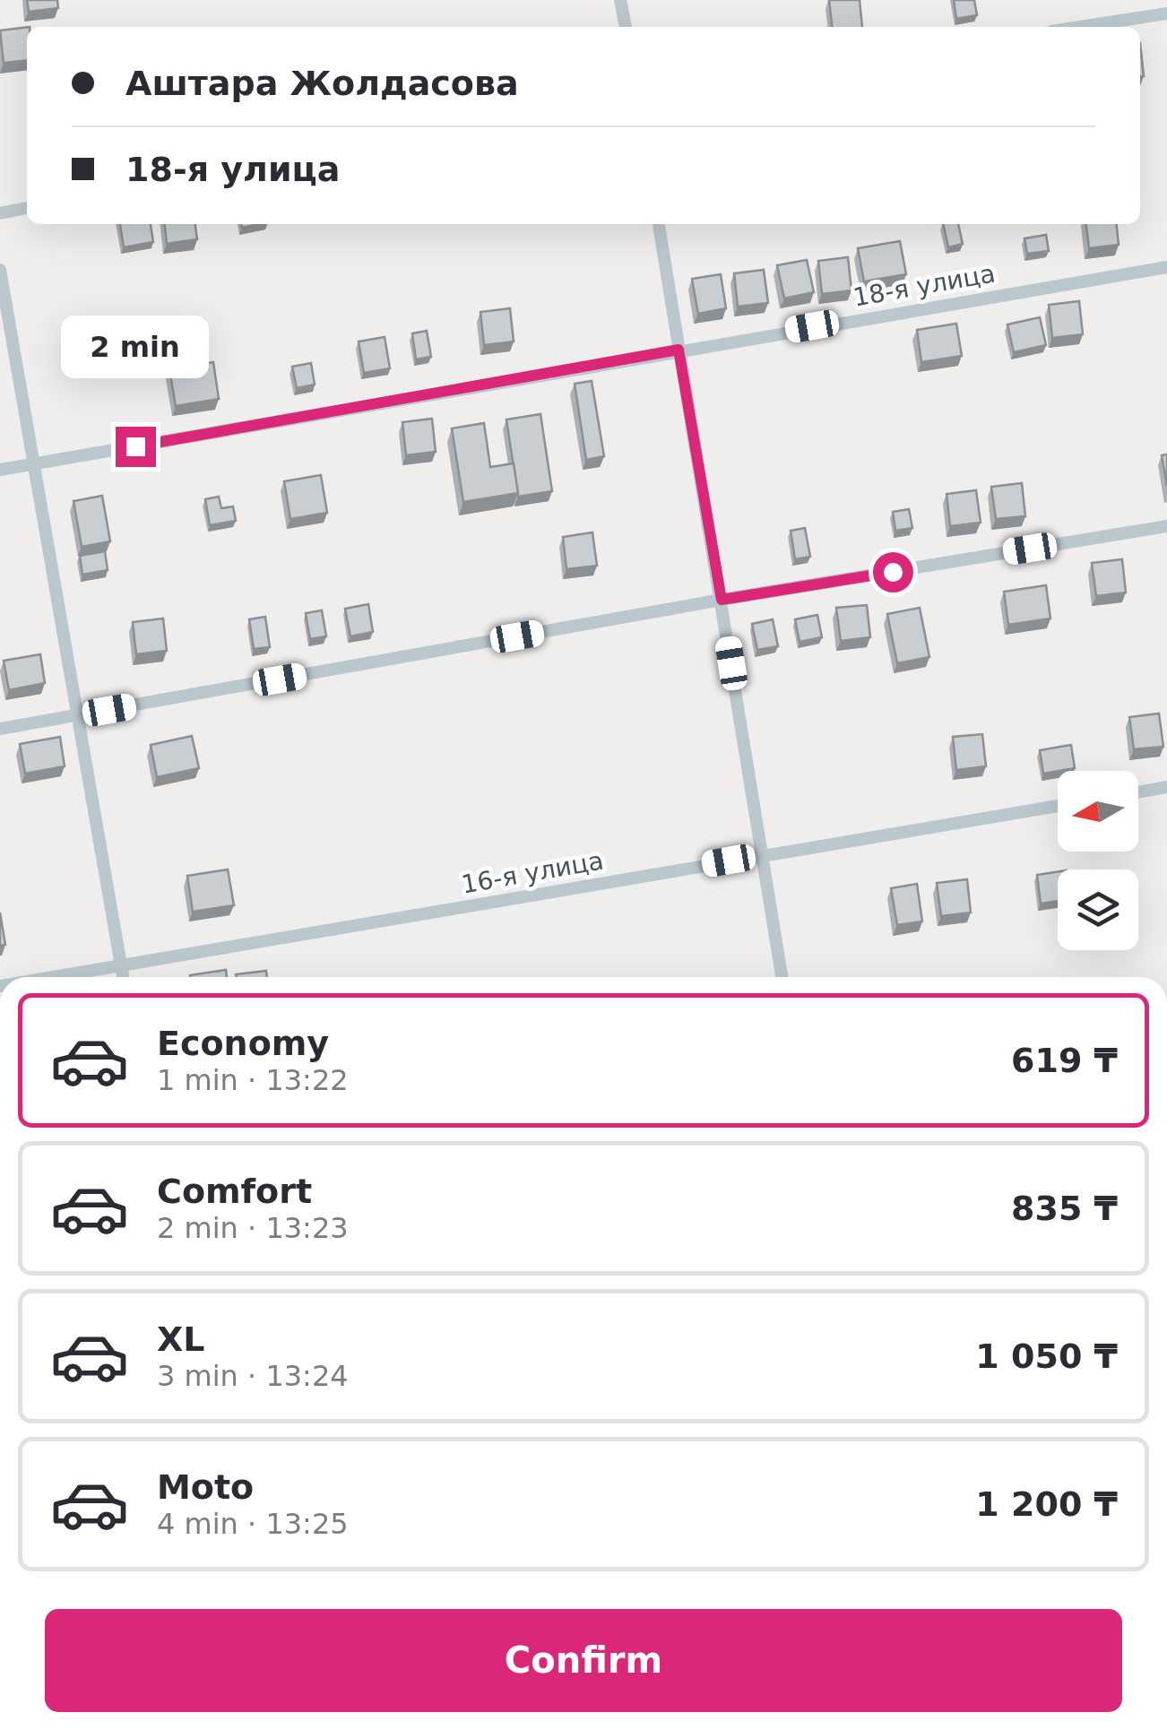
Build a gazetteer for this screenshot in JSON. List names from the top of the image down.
{
  "streets": {
    "street": ["18-я улица", "16-я улица"]
  },
  "north": "left",
  "page": {
    "banner": ["Аштара Жолдасова", "18-я улица"],
    "bubble": "2 min",
    "list": [
      {
        "name": "Economy",
        "note": "1 min · 13:22",
        "value": "619 ₸"
      },
      {
        "name": "Comfort",
        "note": "2 min · 13:23",
        "value": "835 ₸"
      },
      {
        "name": "XL",
        "note": "3 min · 13:24",
        "value": "1 050 ₸"
      },
      {
        "name": "Moto",
        "note": "4 min · 13:25",
        "value": "1 200 ₸"
      }
    ],
    "buttons": "Confirm"
  }
}
